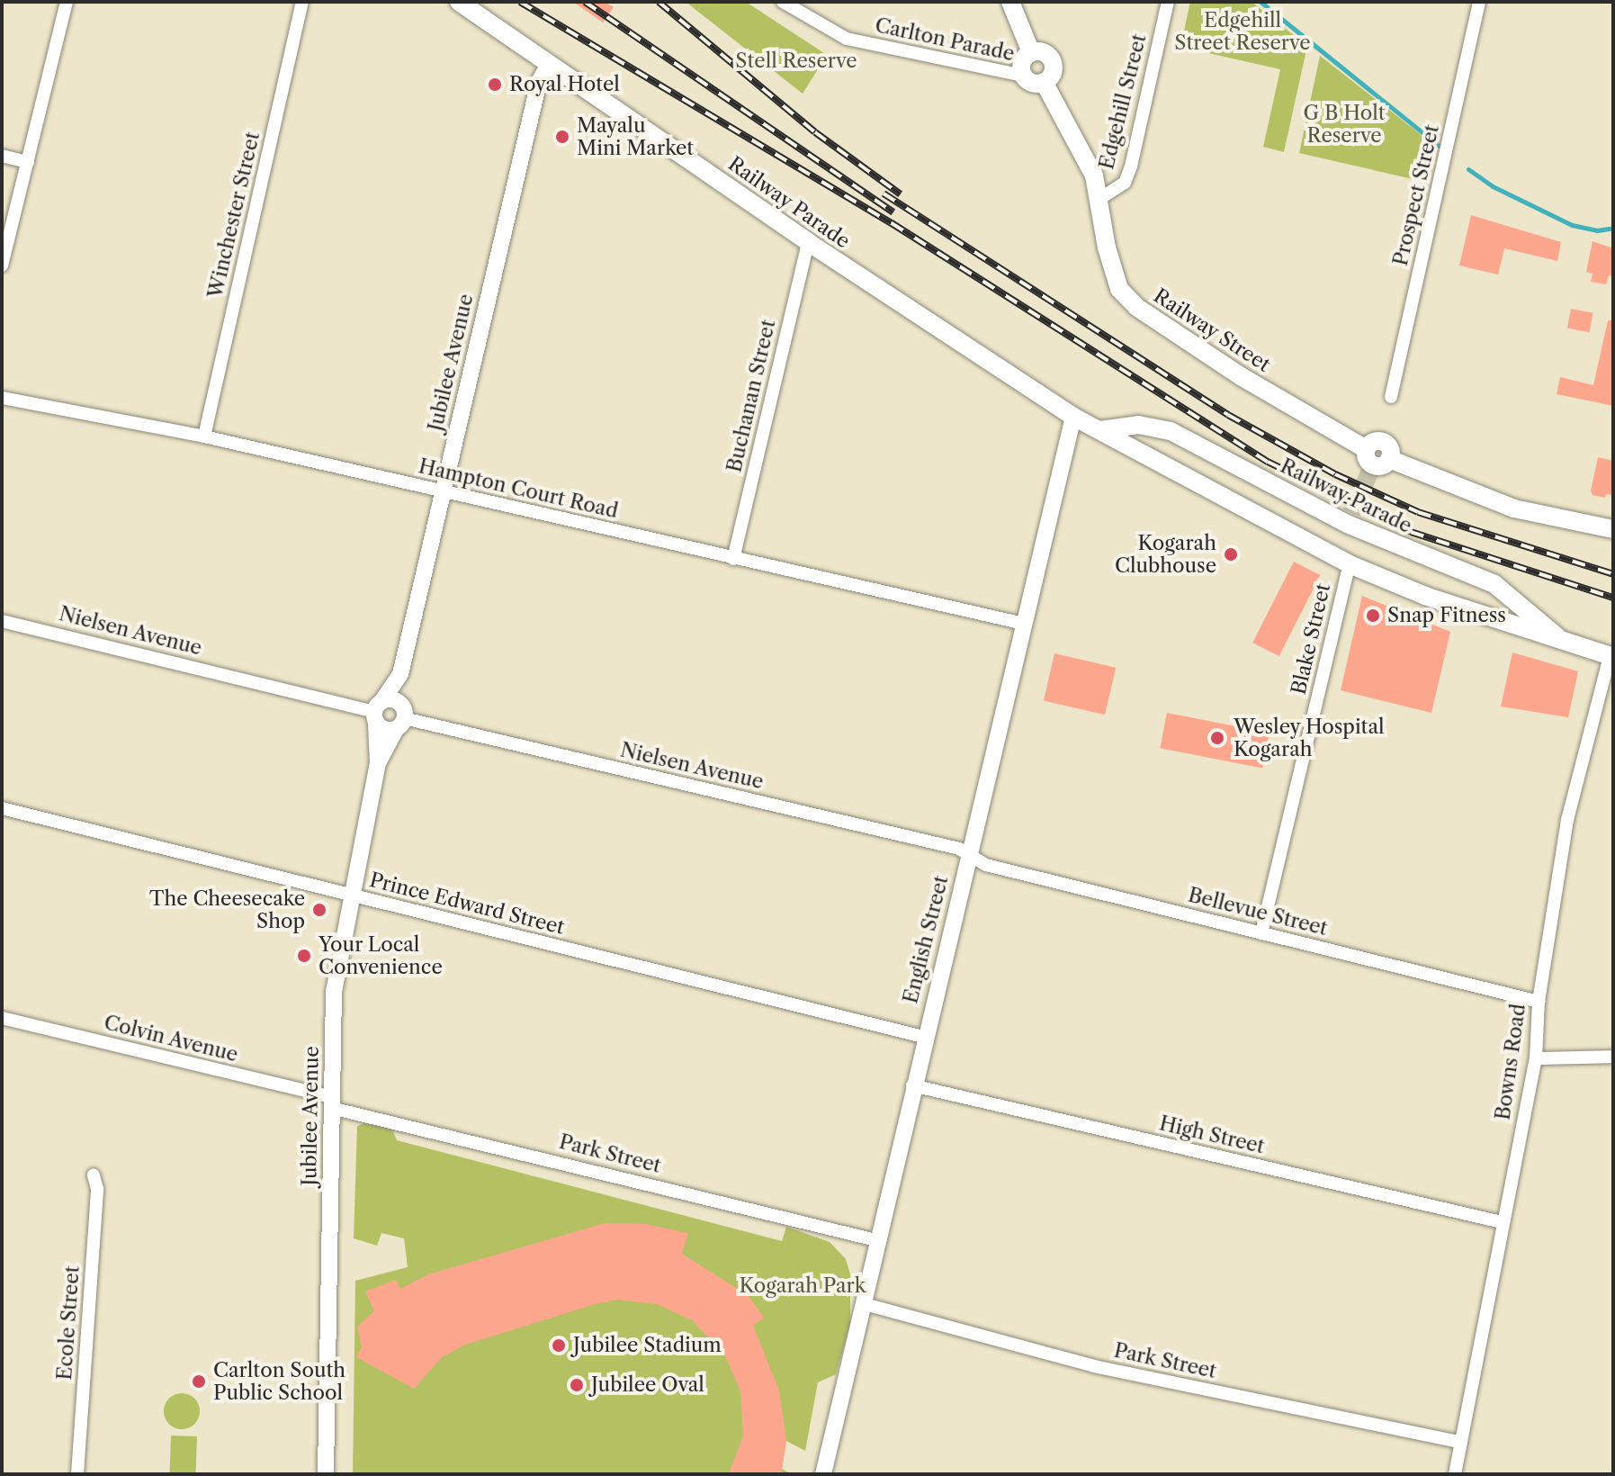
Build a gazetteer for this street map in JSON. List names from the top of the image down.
{
  "streets": {
    "main road": ["Railway Parade", "Railway Street"],
    "street": [
      "Carlton Parade",
      "Edgehill Street",
      "Prospect Street",
      "Winchester Street",
      "Jubilee Avenue",
      "Buchanan Street",
      "Hampton Court Road",
      "Nielsen Avenue",
      "Blake Street",
      "Prince Edward Street",
      "Bellevue Street",
      "English Street",
      "Colvin Avenue",
      "Bowns Road",
      "High Street",
      "Park Street",
      "Ecole Street"
    ]
  },
  "crossings": [
    ["Carlton Parade", "Railway Street"],
    ["Edgehill Street", "Railway Street"],
    ["Railway Parade", "Jubilee Avenue"],
    ["Railway Parade", "Buchanan Street"],
    ["Railway Parade", "Blake Street"],
    ["Railway Parade", "English Street"],
    ["Railway Parade", "Bowns Road"],
    ["Winchester Street", "Hampton Court Road"],
    ["Jubilee Avenue", "Hampton Court Road"],
    ["Jubilee Avenue", "Nielsen Avenue"],
    ["Jubilee Avenue", "Prince Edward Street"],
    ["Jubilee Avenue", "Colvin Avenue"],
    ["Jubilee Avenue", "Park Street"],
    ["Buchanan Street", "Hampton Court Road"],
    ["Hampton Court Road", "English Street"],
    ["Nielsen Avenue", "Bellevue Street"],
    ["Nielsen Avenue", "English Street"],
    ["Blake Street", "Bellevue Street"],
    ["Prince Edward Street", "English Street"],
    ["Bellevue Street", "English Street"],
    ["Bellevue Street", "Bowns Road"],
    ["English Street", "High Street"],
    ["English Street", "Park Street"],
    ["Colvin Avenue", "Park Street"],
    ["Bowns Road", "High Street"],
    ["Bowns Road", "Park Street"]
  ],
  "parks": [
    "Edgehill Street Reserve",
    "Stell Reserve",
    "G B Holt Reserve",
    "Kogarah Park"
  ],
  "places": [
    "Royal Hotel",
    "Mayalu Mini Market",
    "Kogarah Clubhouse",
    "Snap Fitness",
    "Wesley Hospital Kogarah",
    "The Cheesecake Shop",
    "Your Local Convenience",
    "Jubilee Stadium",
    "Carlton South Public School",
    "Jubilee Oval"
  ]
}
